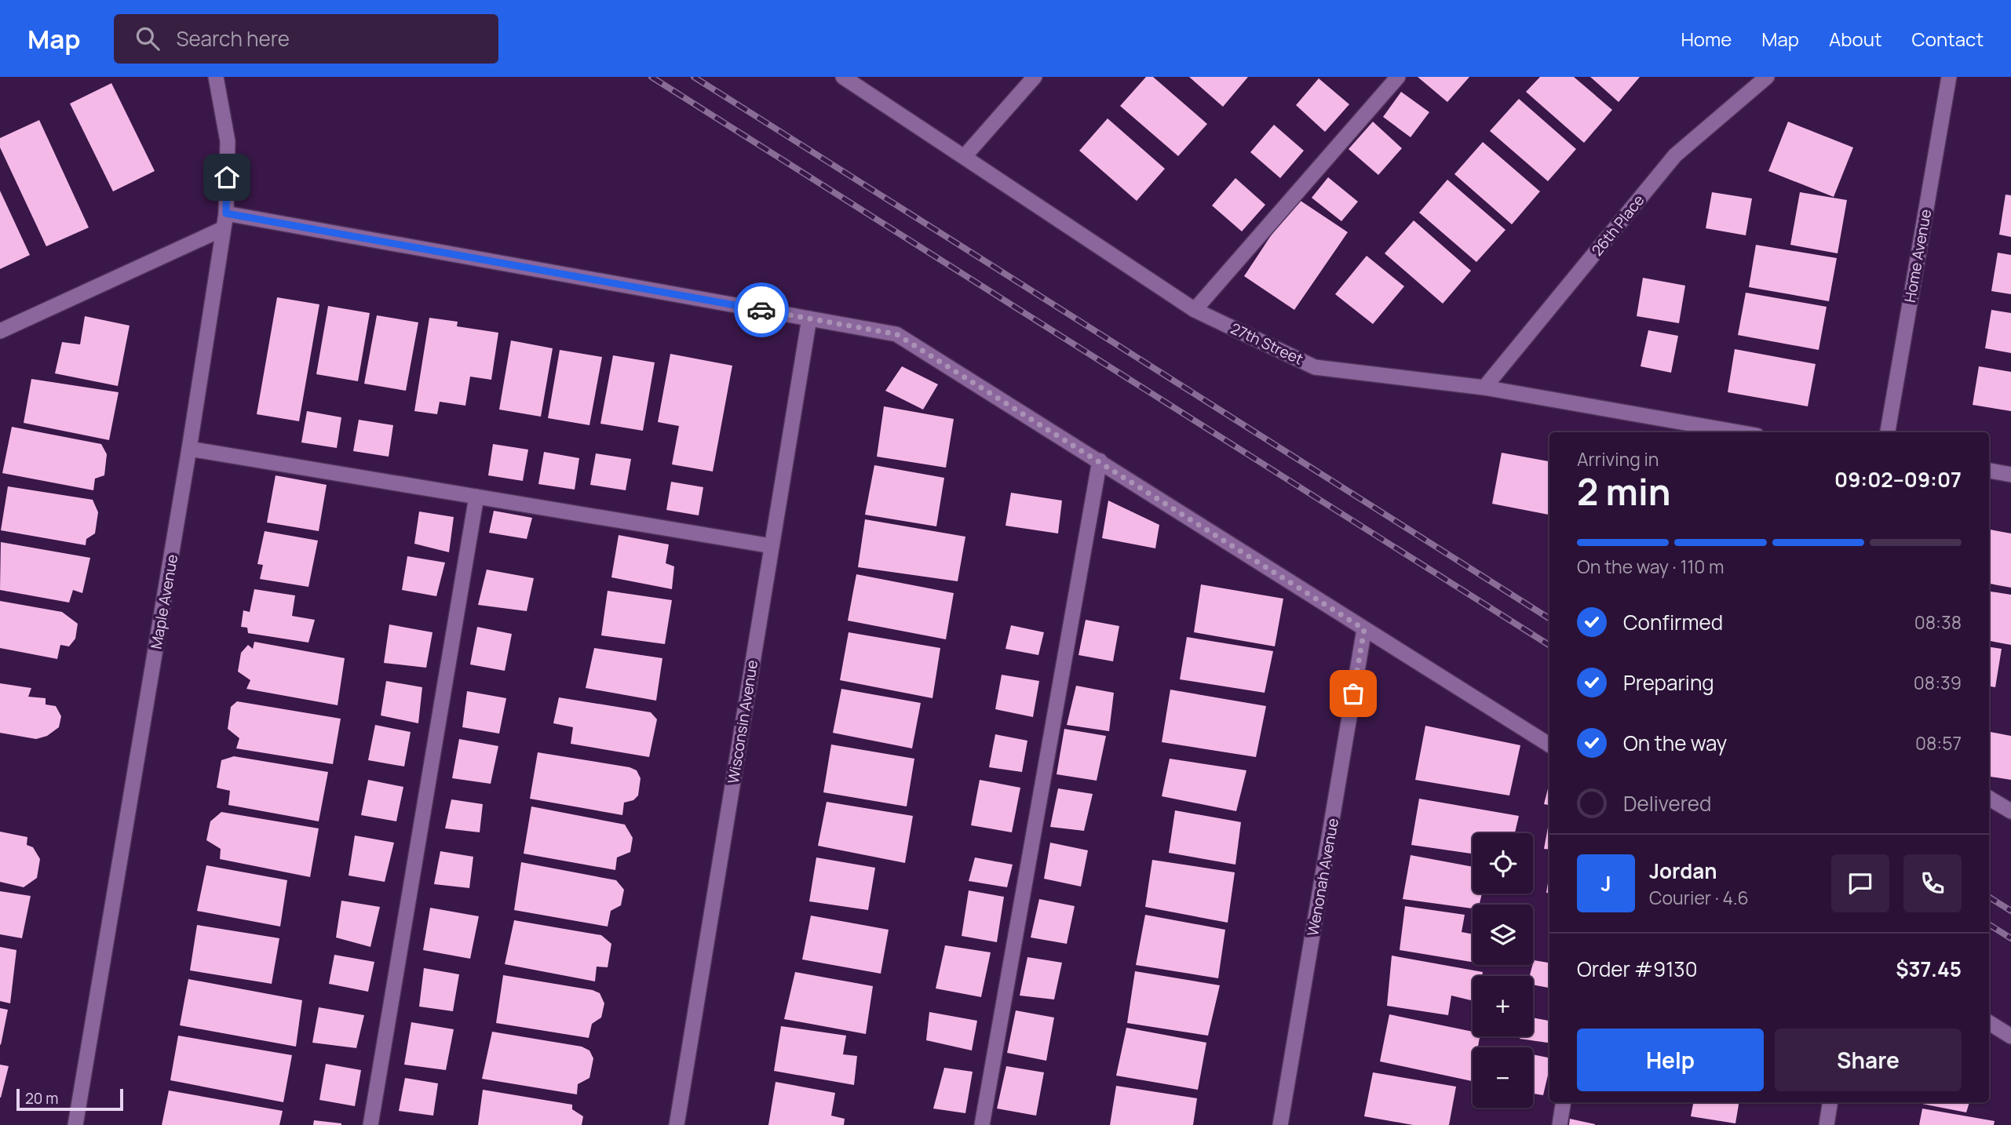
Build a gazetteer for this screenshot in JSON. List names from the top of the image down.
{
  "streets": {
    "street": [
      "26th Place",
      "Home Avenue",
      "27th Street",
      "Maple Avenue",
      "Wisconsin Avenue",
      "Wenonah Avenue"
    ]
  },
  "crossings": [
    ["26th Place", "27th Street"]
  ],
  "scale_bar": "20 m",
  "page": {
    "header": "Map",
    "search": "Search here",
    "nav": [
      "Home",
      "Map",
      "About",
      "Contact"
    ],
    "heading": ["2 min", "Arriving in", "09:02–09:07"],
    "panel": [
      "Jordan",
      "Courier · 4.6",
      "Order #9130",
      "$37.45"
    ],
    "bar": "On the way · 110 m",
    "list": [
      ["Confirmed", "08:38"],
      ["Preparing", "08:39"],
      ["On the way", "08:57"],
      "Delivered"
    ],
    "map_buttons": ["+", "−"],
    "round": "J",
    "buttons": ["Help", "Share"],
    "scale": "20 m"
  }
}
